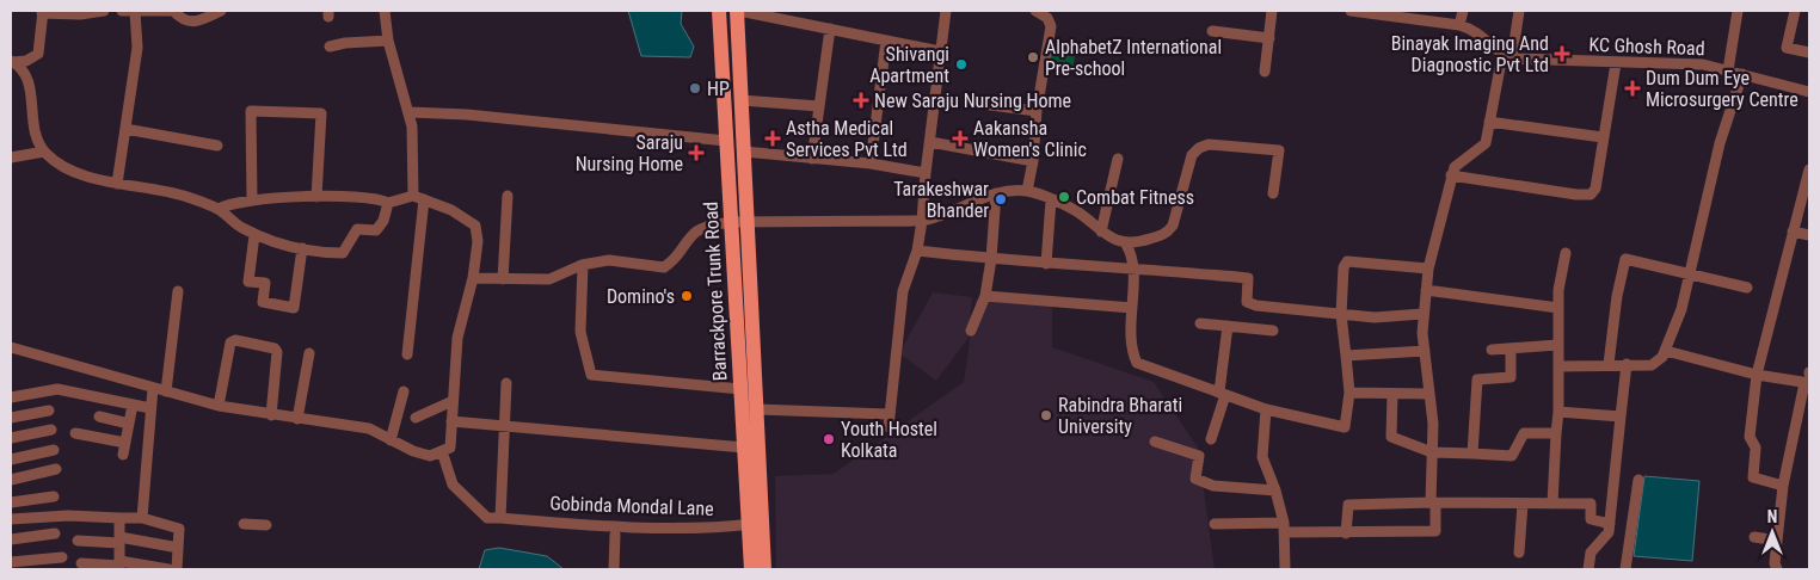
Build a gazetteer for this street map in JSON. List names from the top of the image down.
{
  "streets": {
    "main road": ["Barrackpore Trunk Road"],
    "street": ["KC Ghosh Road", "Gobinda Mondal Lane"]
  },
  "crossings": [
    ["Barrackpore Trunk Road", "Gobinda Mondal Lane"]
  ],
  "places": {
    "health": [
      "Binayak Imaging And Diagnostic Pvt Ltd",
      "Dum Dum Eye Microsurgery Centre",
      "New Saraju Nursing Home",
      "Astha Medical Services Pvt Ltd",
      "Aakansha Women's Clinic",
      "Saraju Nursing Home"
    ],
    "other": [
      "AlphabetZ International Pre-school",
      "Shivangi Apartment",
      "HP",
      "Combat Fitness",
      "Tarakeshwar Bhander",
      "Domino's",
      "Rabindra Bharati University",
      "Youth Hostel Kolkata"
    ]
  },
  "north": "top"
}
